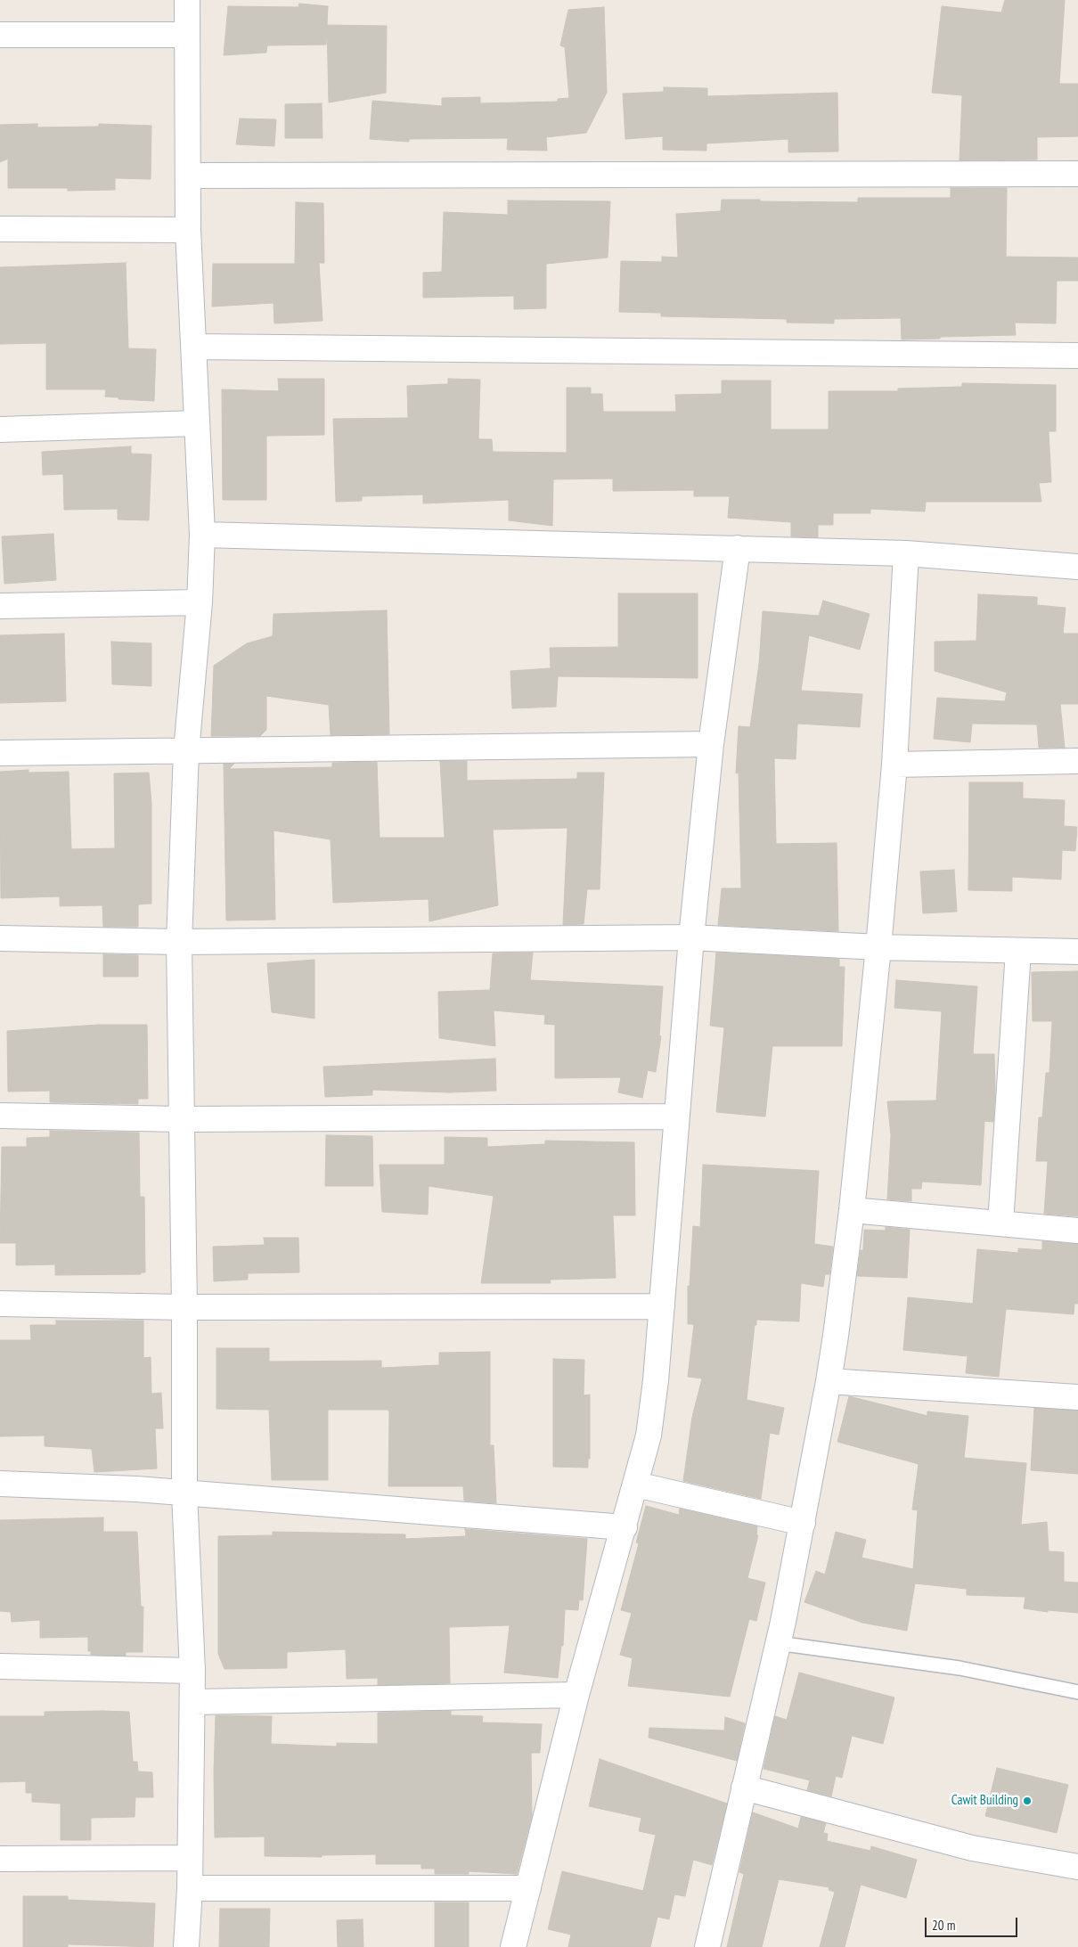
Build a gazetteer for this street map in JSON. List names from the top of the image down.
{
  "places": ["Cawit Building"],
  "scale_bar": "20 m"
}
